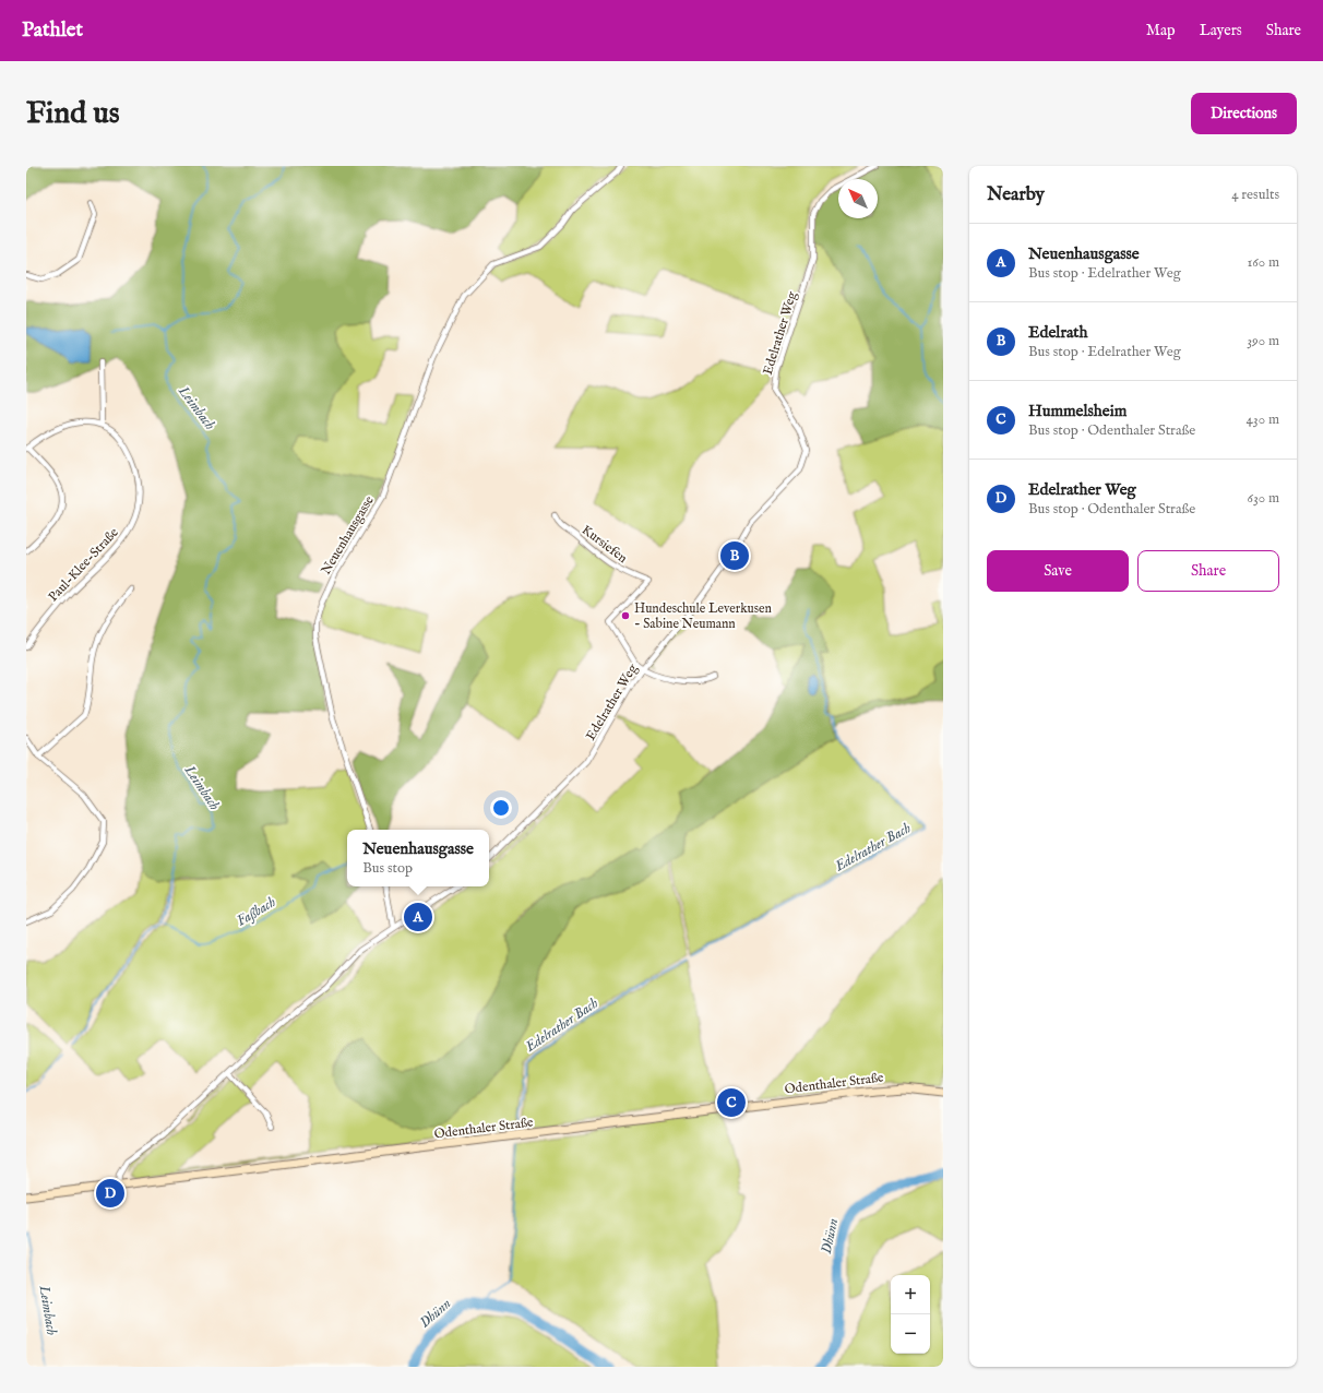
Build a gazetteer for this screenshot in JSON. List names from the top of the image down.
{
  "streets": {
    "main road": ["Odenthaler Straße"],
    "street": [
      "Edelrather Weg",
      "Neuenhausgasse",
      "Kursiefen",
      "Paul-Klee-Straße"
    ]
  },
  "crossings": [
    ["Edelrather Weg", "Kursiefen"]
  ],
  "water": [
    "Leimbach",
    "Edelrather Bach",
    "Faßbach",
    "Dhünn"
  ],
  "places": ["Hundeschule Leverkusen - Sabine Neumann"],
  "north": "top left",
  "page": {
    "header": "Pathlet",
    "nav": ["Map", "Layers", "Share"],
    "buttons": [
      "Directions",
      ["Save", "Share"]
    ],
    "title": "Find us",
    "heading": ["Nearby", "4 results"],
    "list": [
      {
        "mark": "A",
        "name": "Neuenhausgasse",
        "note": "Bus stop · Edelrather Weg",
        "value": "160 m"
      },
      {
        "mark": "B",
        "name": "Edelrath",
        "note": "Bus stop · Edelrather Weg",
        "value": "390 m"
      },
      {
        "mark": "C",
        "name": "Hummelsheim",
        "note": "Bus stop · Odenthaler Straße",
        "value": "430 m"
      },
      {
        "mark": "D",
        "name": "Edelrather Weg",
        "note": "Bus stop · Odenthaler Straße",
        "value": "630 m"
      }
    ],
    "pins": [
      "B",
      "A",
      "C",
      "D"
    ],
    "popup": ["Neuenhausgasse", "Bus stop"],
    "map_buttons": ["+", "−"]
  }
}
